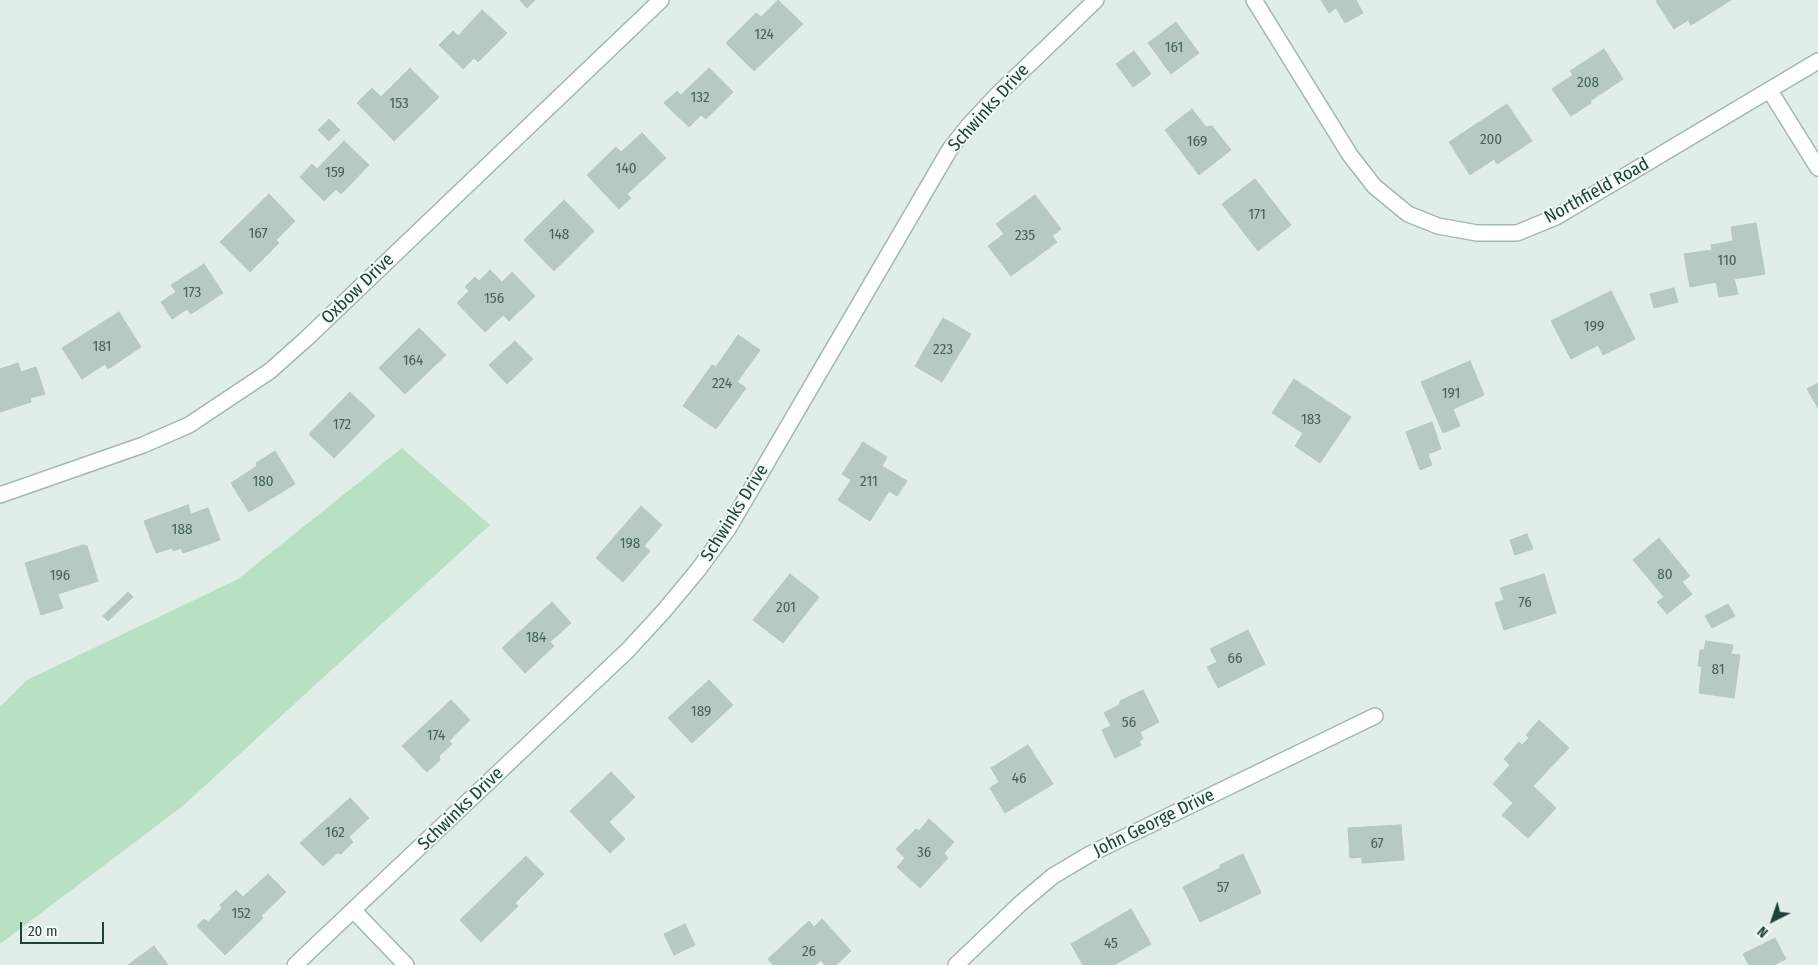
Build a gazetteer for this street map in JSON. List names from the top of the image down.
{
  "streets": {
    "street": [
      "Schwinks Drive",
      "Northfield Road",
      "Oxbow Drive",
      "John George Drive"
    ]
  },
  "house_numbers": [
    "124",
    "161",
    "208",
    "132",
    "153",
    "200",
    "169",
    "140",
    "159",
    "171",
    "167",
    "148",
    "235",
    "110",
    "173",
    "156",
    "199",
    "181",
    "223",
    "164",
    "224",
    "191",
    "183",
    "172",
    "180",
    "211",
    "188",
    "198",
    "80",
    "196",
    "76",
    "201",
    "184",
    "66",
    "81",
    "189",
    "56",
    "174",
    "46",
    "162",
    "67",
    "36",
    "57",
    "152",
    "45",
    "26"
  ],
  "scale_bar": "20 m",
  "north": "bottom left"
}
